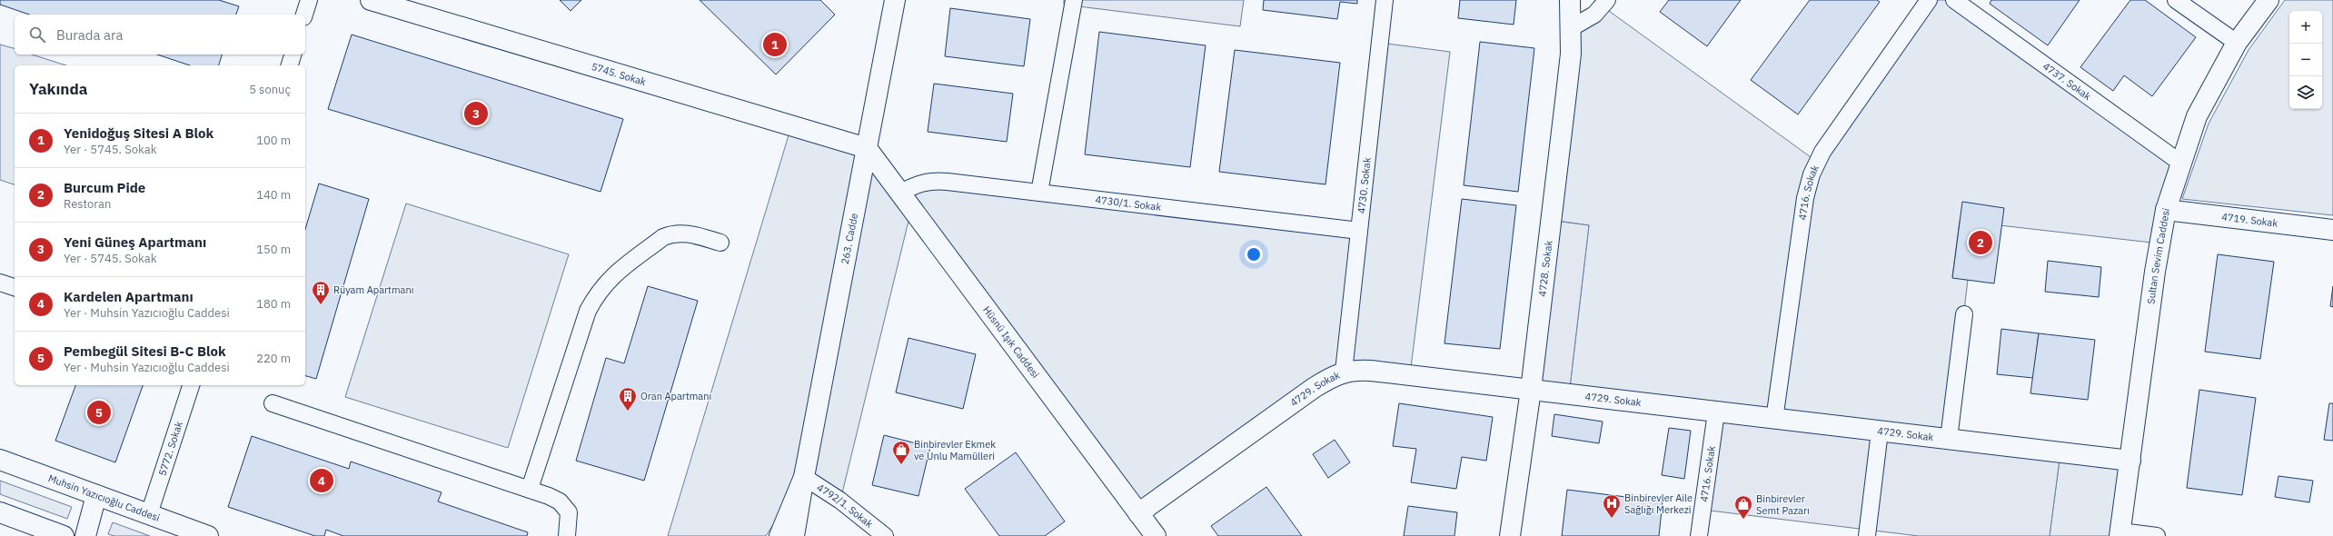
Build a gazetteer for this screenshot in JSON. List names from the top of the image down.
{
  "streets": {
    "street": [
      "5745. Sokak",
      "4719. Sokak",
      "263. Cadde",
      "Sultan Sevim Caddesi",
      "4728. Sokak",
      "Hüsnü Işık Caddesi",
      "4729. Sokak",
      "Muhsin Yazıcıoğlu Caddesi"
    ],
    "lane": [
      "4737. Sokak",
      "4730. Sokak",
      "4716. Sokak",
      "4730/1. Sokak",
      "5772. Sokak",
      "4792/1. Sokak"
    ]
  },
  "crossings": [
    ["5745. Sokak", "263. Cadde"],
    ["5745. Sokak", "Hüsnü Işık Caddesi"],
    ["4737. Sokak", "Sultan Sevim Caddesi"],
    ["4730. Sokak", "4730/1. Sokak"],
    ["4730. Sokak", "4729. Sokak"],
    ["4716. Sokak", "4729. Sokak"],
    ["4730/1. Sokak", "Hüsnü Işık Caddesi"],
    ["4719. Sokak", "Sultan Sevim Caddesi"],
    ["263. Cadde", "Hüsnü Işık Caddesi"],
    ["263. Cadde", "4792/1. Sokak"],
    ["Sultan Sevim Caddesi", "4729. Sokak"],
    ["4728. Sokak", "4729. Sokak"],
    ["Hüsnü Işık Caddesi", "4729. Sokak"],
    ["5772. Sokak", "Muhsin Yazıcıoğlu Caddesi"]
  ],
  "places": {
    "building": ["Rüyam Apartmanı", "Oran Apartmanı"],
    "shop": ["Binbirevler Ekmek ve Unlu Mamülleri", "Binbirevler Semt Pazarı"],
    "hospital": ["Binbirevler Aile Sağlığı Merkezi"]
  },
  "page": {
    "map_buttons": ["+", "−"],
    "search": "Burada ara",
    "pins": [
      "1",
      "3",
      "2",
      "5",
      "4"
    ],
    "heading": ["Yakında", "5 sonuç"],
    "list": [
      {
        "mark": "1",
        "name": "Yenidoğuş Sitesi A Blok",
        "note": "Yer · 5745. Sokak",
        "value": "100 m"
      },
      {
        "mark": "2",
        "name": "Burcum Pide",
        "note": "Restoran",
        "value": "140 m"
      },
      {
        "mark": "3",
        "name": "Yeni Güneş Apartmanı",
        "note": "Yer · 5745. Sokak",
        "value": "150 m"
      },
      {
        "mark": "4",
        "name": "Kardelen Apartmanı",
        "note": "Yer · Muhsin Yazıcıoğlu Caddesi",
        "value": "180 m"
      },
      {
        "mark": "5",
        "name": "Pembegül Sitesi B-C Blok",
        "note": "Yer · Muhsin Yazıcıoğlu Caddesi",
        "value": "220 m"
      }
    ]
  }
}
